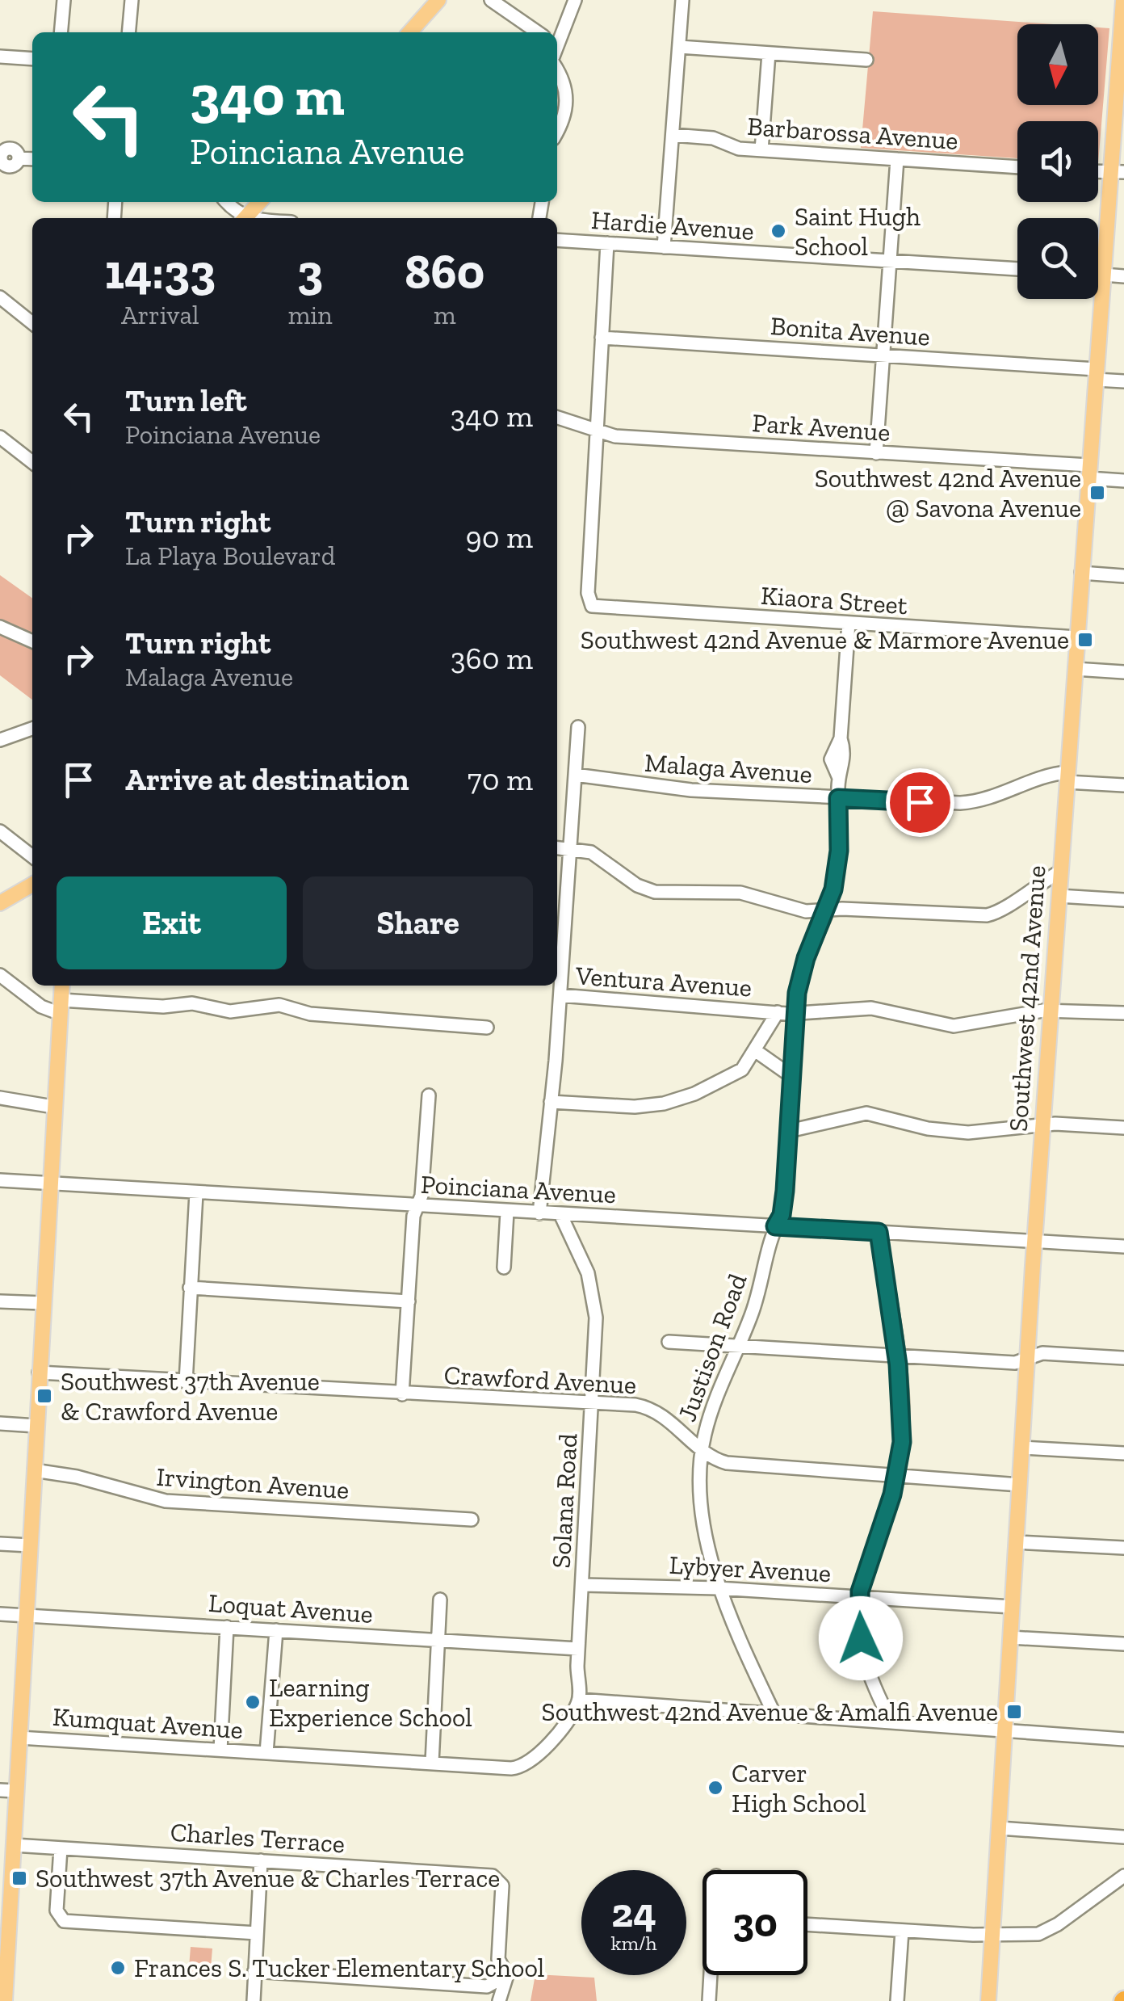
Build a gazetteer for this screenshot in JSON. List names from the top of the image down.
{
  "streets": {
    "main road": ["Southwest 42nd Avenue"],
    "street": [
      "Barbarossa Avenue",
      "Hardie Avenue",
      "Bonita Avenue",
      "Park Avenue",
      "Kiaora Street",
      "Malaga Avenue",
      "Ventura Avenue",
      "Poinciana Avenue",
      "Justison Road",
      "Crawford Avenue",
      "Irvington Avenue",
      "Solana Road",
      "Lybyer Avenue",
      "Loquat Avenue",
      "Kumquat Avenue",
      "Charles Terrace"
    ]
  },
  "crossings": [
    ["Bonita Avenue", "Southwest 42nd Avenue"],
    ["Park Avenue", "Kiaora Street"],
    ["Park Avenue", "Southwest 42nd Avenue"],
    ["Kiaora Street", "Southwest 42nd Avenue"],
    ["Kiaora Street", "Justison Road"],
    ["Malaga Avenue", "Southwest 42nd Avenue"],
    ["Malaga Avenue", "Justison Road"],
    ["Ventura Avenue", "Southwest 42nd Avenue"],
    ["Ventura Avenue", "Justison Road"],
    ["Southwest 42nd Avenue", "Poinciana Avenue"],
    ["Southwest 42nd Avenue", "Crawford Avenue"],
    ["Southwest 42nd Avenue", "Lybyer Avenue"],
    ["Poinciana Avenue", "Justison Road"],
    ["Poinciana Avenue", "Solana Road"],
    ["Justison Road", "Crawford Avenue"],
    ["Justison Road", "Lybyer Avenue"],
    ["Crawford Avenue", "Solana Road"],
    ["Solana Road", "Lybyer Avenue"],
    ["Solana Road", "Loquat Avenue"],
    ["Solana Road", "Kumquat Avenue"]
  ],
  "places": {
    "other": [
      "Saint Hugh School",
      "Learning Experience School",
      "Carver High School",
      "Frances S. Tucker Elementary School"
    ],
    "transit": [
      "Southwest 42nd Avenue @ Savona Avenue",
      "Southwest 42nd Avenue & Marmore Avenue",
      "Southwest 37th Avenue & Crawford Avenue",
      "Southwest 42nd Avenue & Amalfi Avenue",
      "Southwest 37th Avenue & Charles Terrace"
    ]
  },
  "north": "bottom",
  "page": {
    "turn": ["340 m", "Poinciana Avenue"],
    "eta": [
      "14:33",
      "Arrival",
      "3",
      "min",
      "860",
      "m"
    ],
    "list": [
      {
        "name": "Turn left",
        "note": "Poinciana Avenue",
        "value": "340 m"
      },
      {
        "name": "Turn right",
        "note": "La Playa Boulevard",
        "value": "90 m"
      },
      {
        "name": "Turn right",
        "note": "Malaga Avenue",
        "value": "360 m"
      },
      {
        "name": "Arrive at destination",
        "value": "70 m"
      }
    ],
    "buttons": ["Exit", "Share"],
    "speed": "24 km/h",
    "limit": "30"
  }
}
